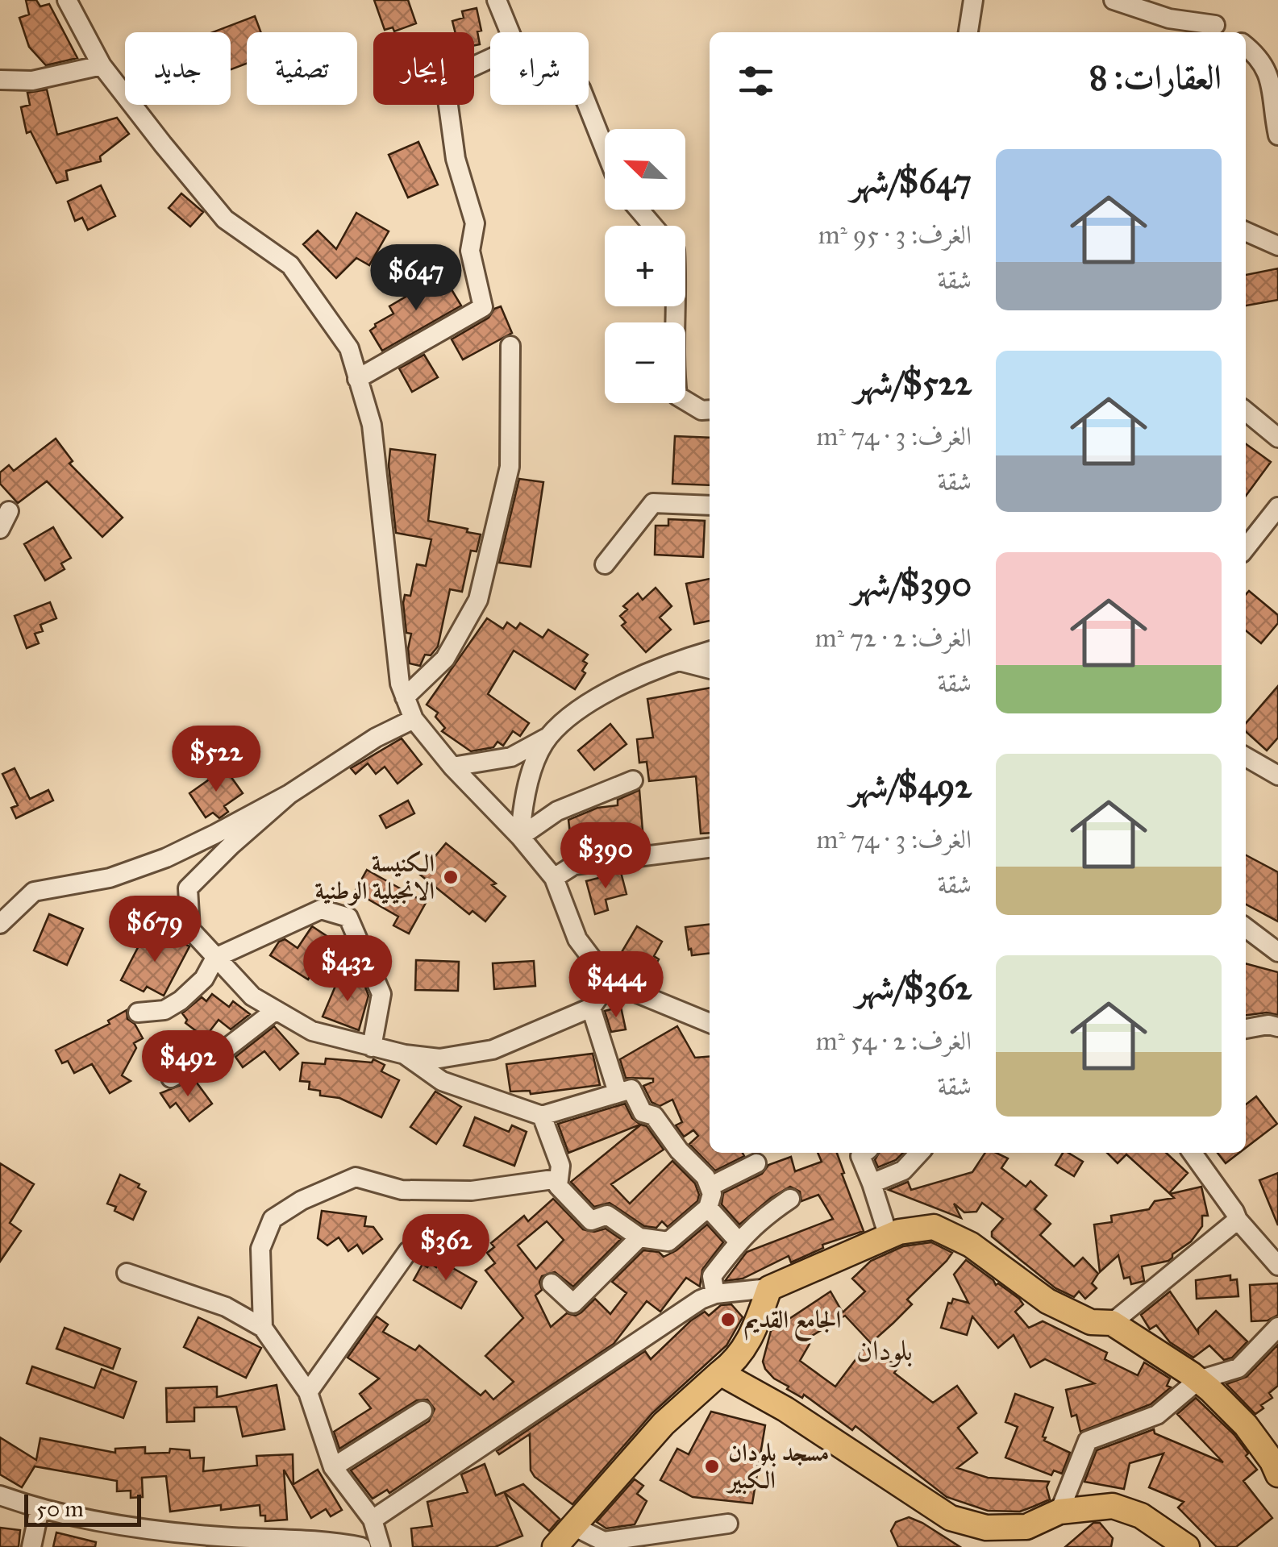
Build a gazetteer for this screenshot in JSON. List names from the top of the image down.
{
  "districts": ["بلودان"],
  "places": ["الكنيسة الانجيلية الوطنية", "الجامع القديم", "مسجد بلودان الكبير"],
  "scale_bar": "50 m",
  "north": "top left",
  "page": {
    "chip": [
      "شراء",
      "إيجار",
      "تصفية",
      "جديد"
    ],
    "heading": "العقارات: 8",
    "map_buttons": ["+", "−"],
    "list": [
      {
        "name": "$647/شهر",
        "note": "الغرف: 3 · 95 m² · شقة"
      },
      {
        "name": "$522/شهر",
        "note": "الغرف: 3 · 74 m² · شقة"
      },
      {
        "name": "$390/شهر",
        "note": "الغرف: 2 · 72 m² · شقة"
      },
      {
        "name": "$492/شهر",
        "note": "الغرف: 3 · 74 m² · شقة"
      },
      {
        "name": "$362/شهر",
        "note": "الغرف: 2 · 54 m² · شقة"
      }
    ],
    "price": [
      "$647",
      "$522",
      "$390",
      "$679",
      "$432",
      "$444",
      "$492",
      "$362"
    ],
    "scale": "50 m"
  }
}
